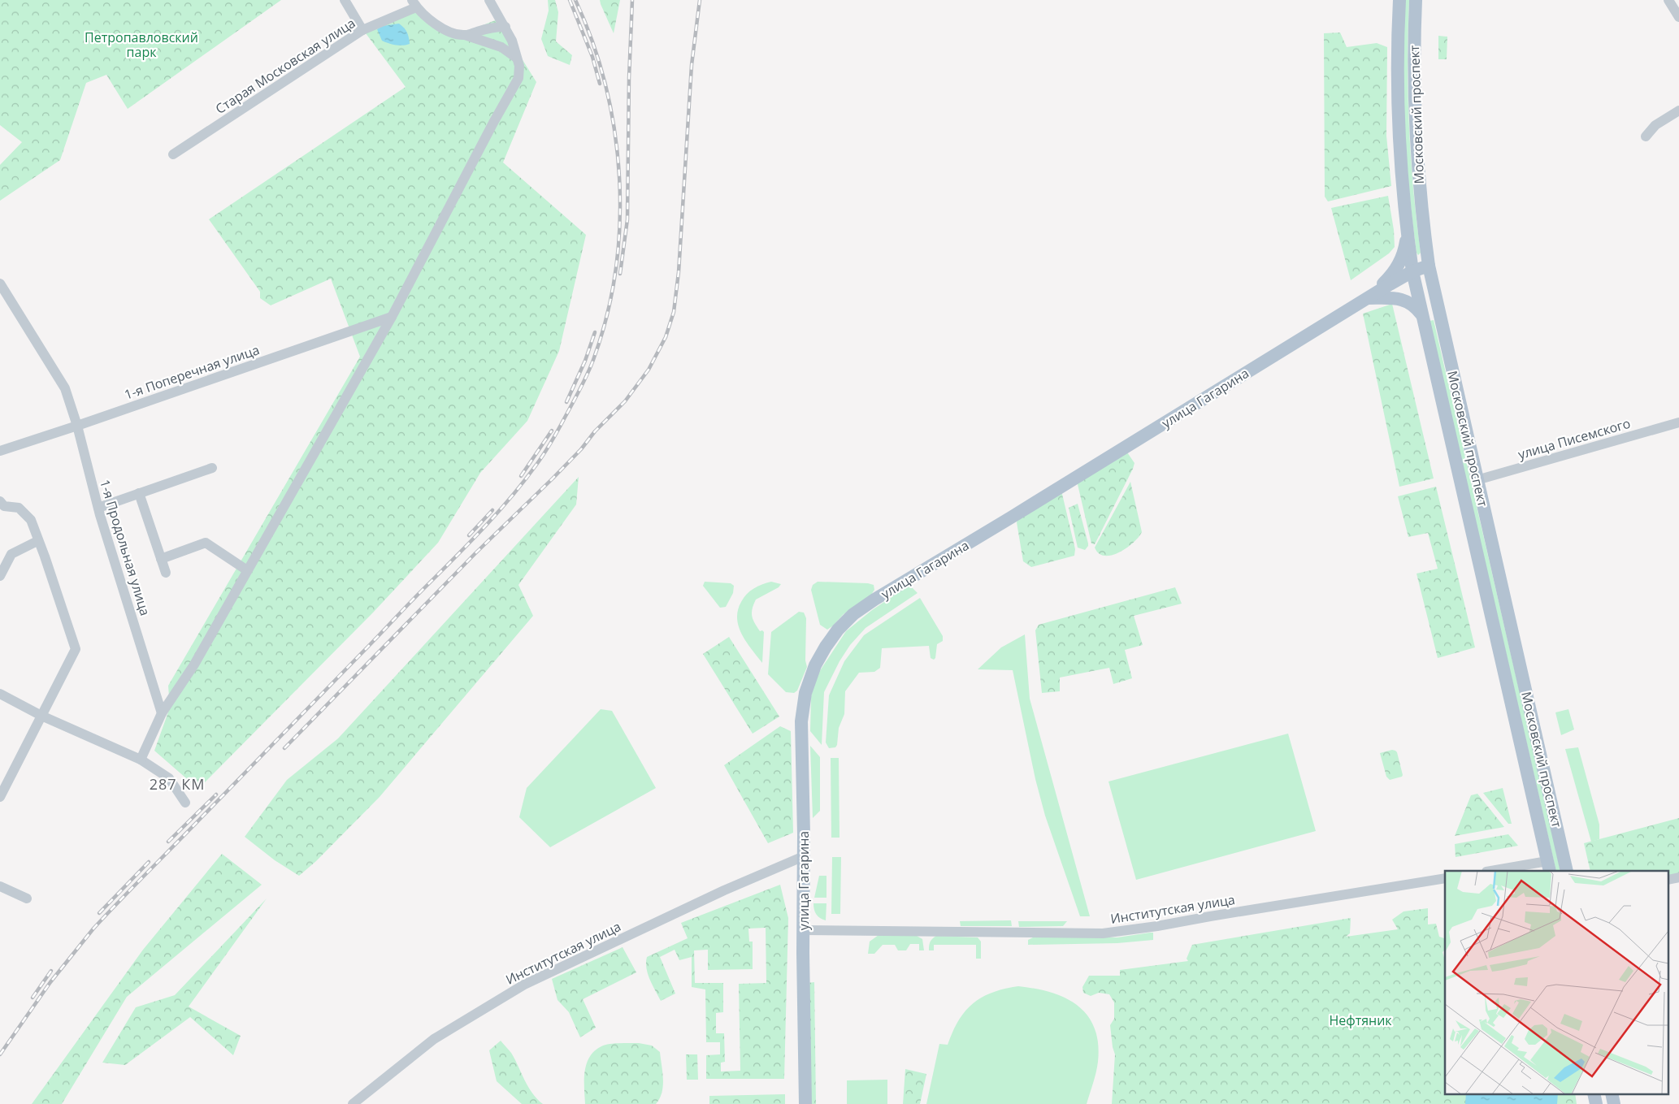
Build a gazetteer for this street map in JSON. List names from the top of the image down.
{
  "streets": {
    "main road": ["Московский проспект", "улица Гагарина"],
    "street": [
      "Старая Московская улица",
      "1-я Поперечная улица",
      "улица Писемского",
      "1-я Продольная улица",
      "Институтская улица"
    ]
  },
  "crossings": [
    ["Московский проспект", "улица Гагарина"],
    ["Московский проспект", "улица Писемского"],
    ["1-я Поперечная улица", "1-я Продольная улица"],
    ["улица Гагарина", "Институтская улица"]
  ],
  "districts": ["287 КМ"],
  "parks": ["Петропавловский парк", "Нефтяник"]
}
